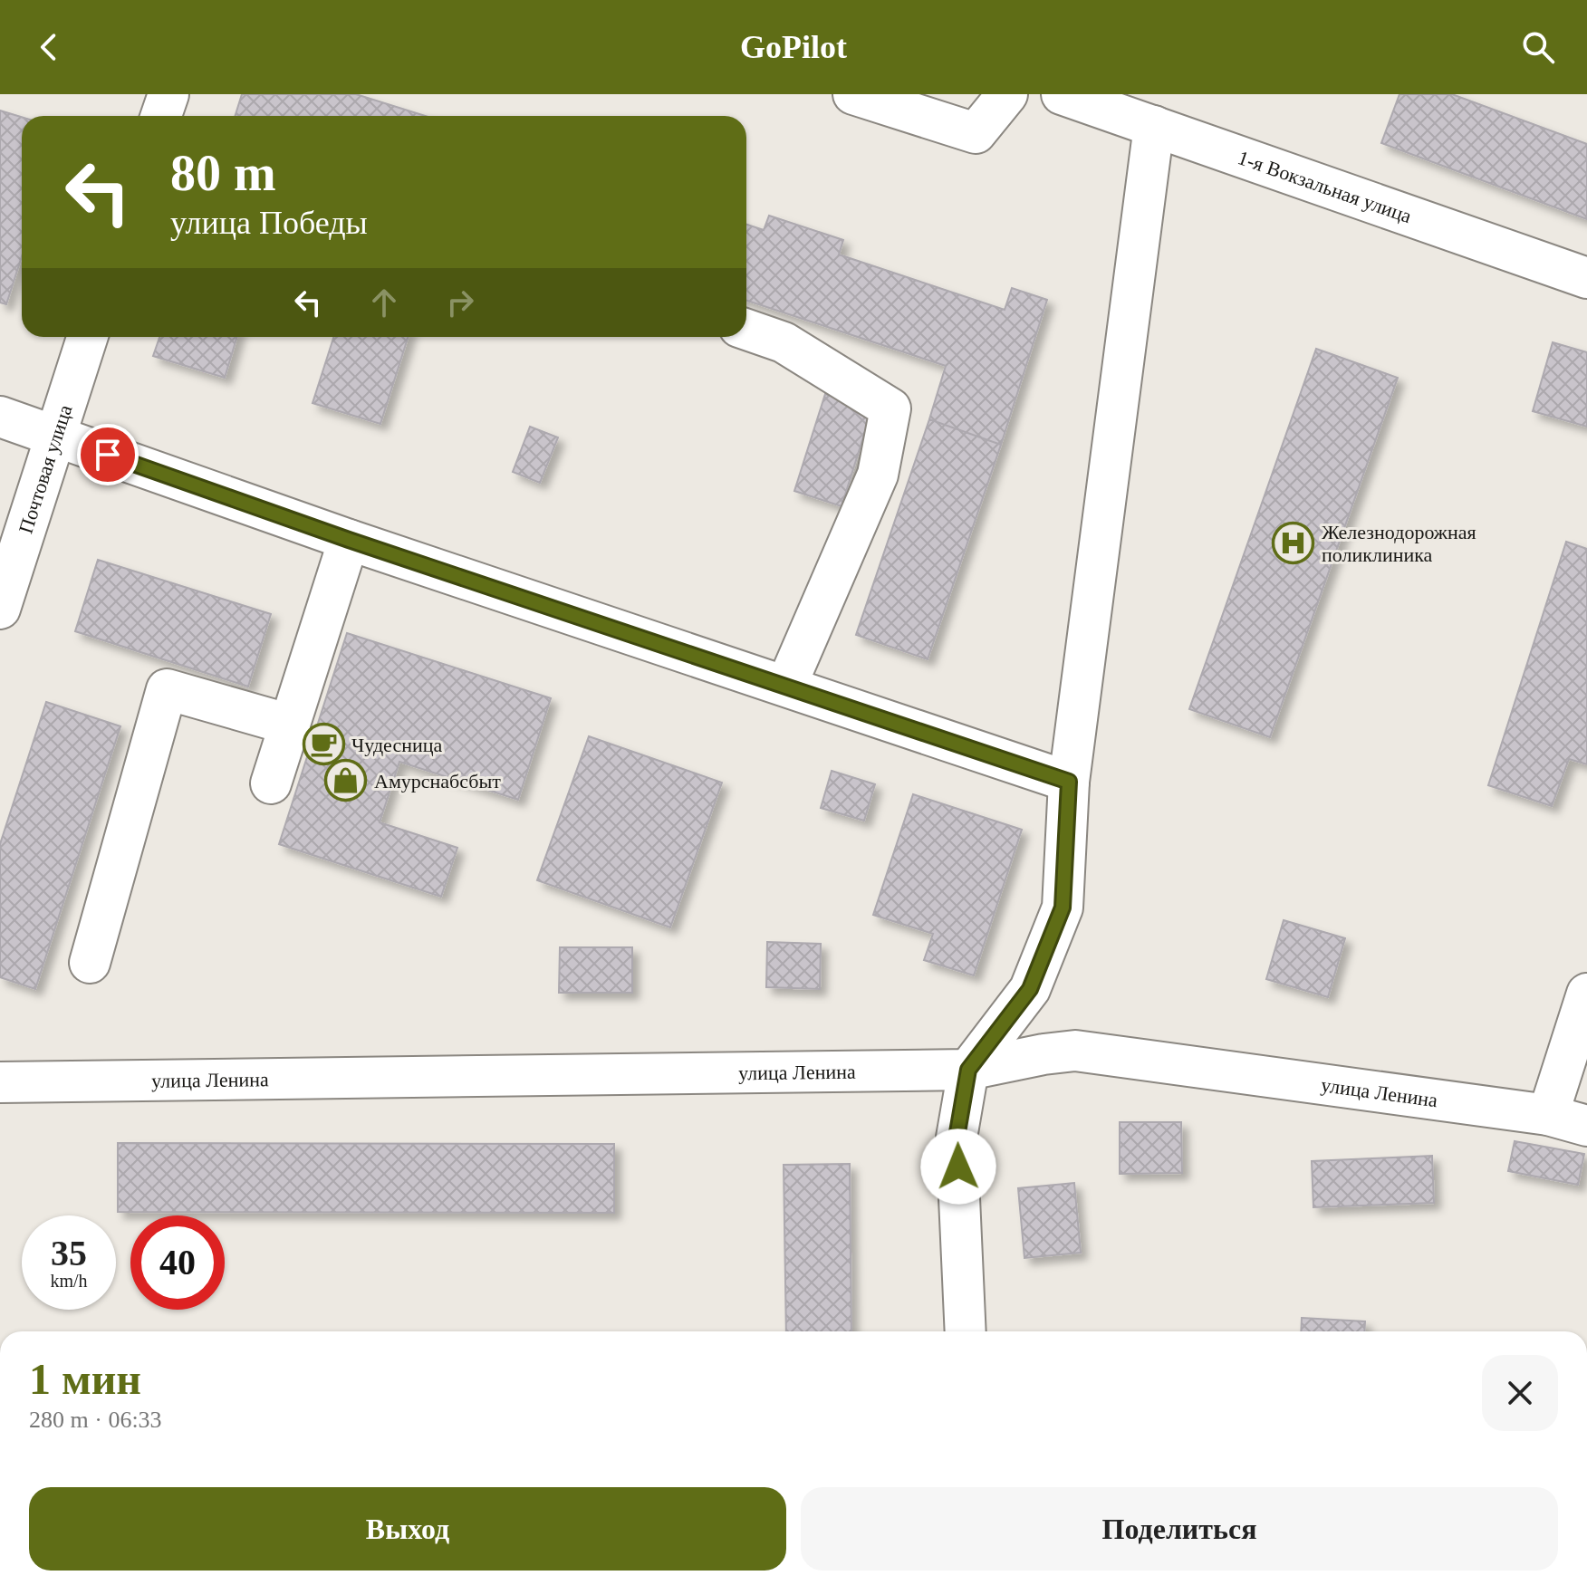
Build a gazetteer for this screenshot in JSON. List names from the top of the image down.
{
  "streets": {
    "street": ["1-я Вокзальная улица", "Почтовая улица", "улица Ленина"]
  },
  "places": {
    "hospital": ["Железнодорожная поликлиника"],
    "cafe": ["Чудесница"],
    "shop": ["Амурснабсбыт"]
  },
  "page": {
    "header": "GoPilot",
    "turn": ["80 m", "улица Победы"],
    "speed": "35 km/h",
    "limit": "40",
    "heading": ["1 мин", "280 m · 06:33"],
    "buttons": ["Выход", "Поделиться"]
  }
}
